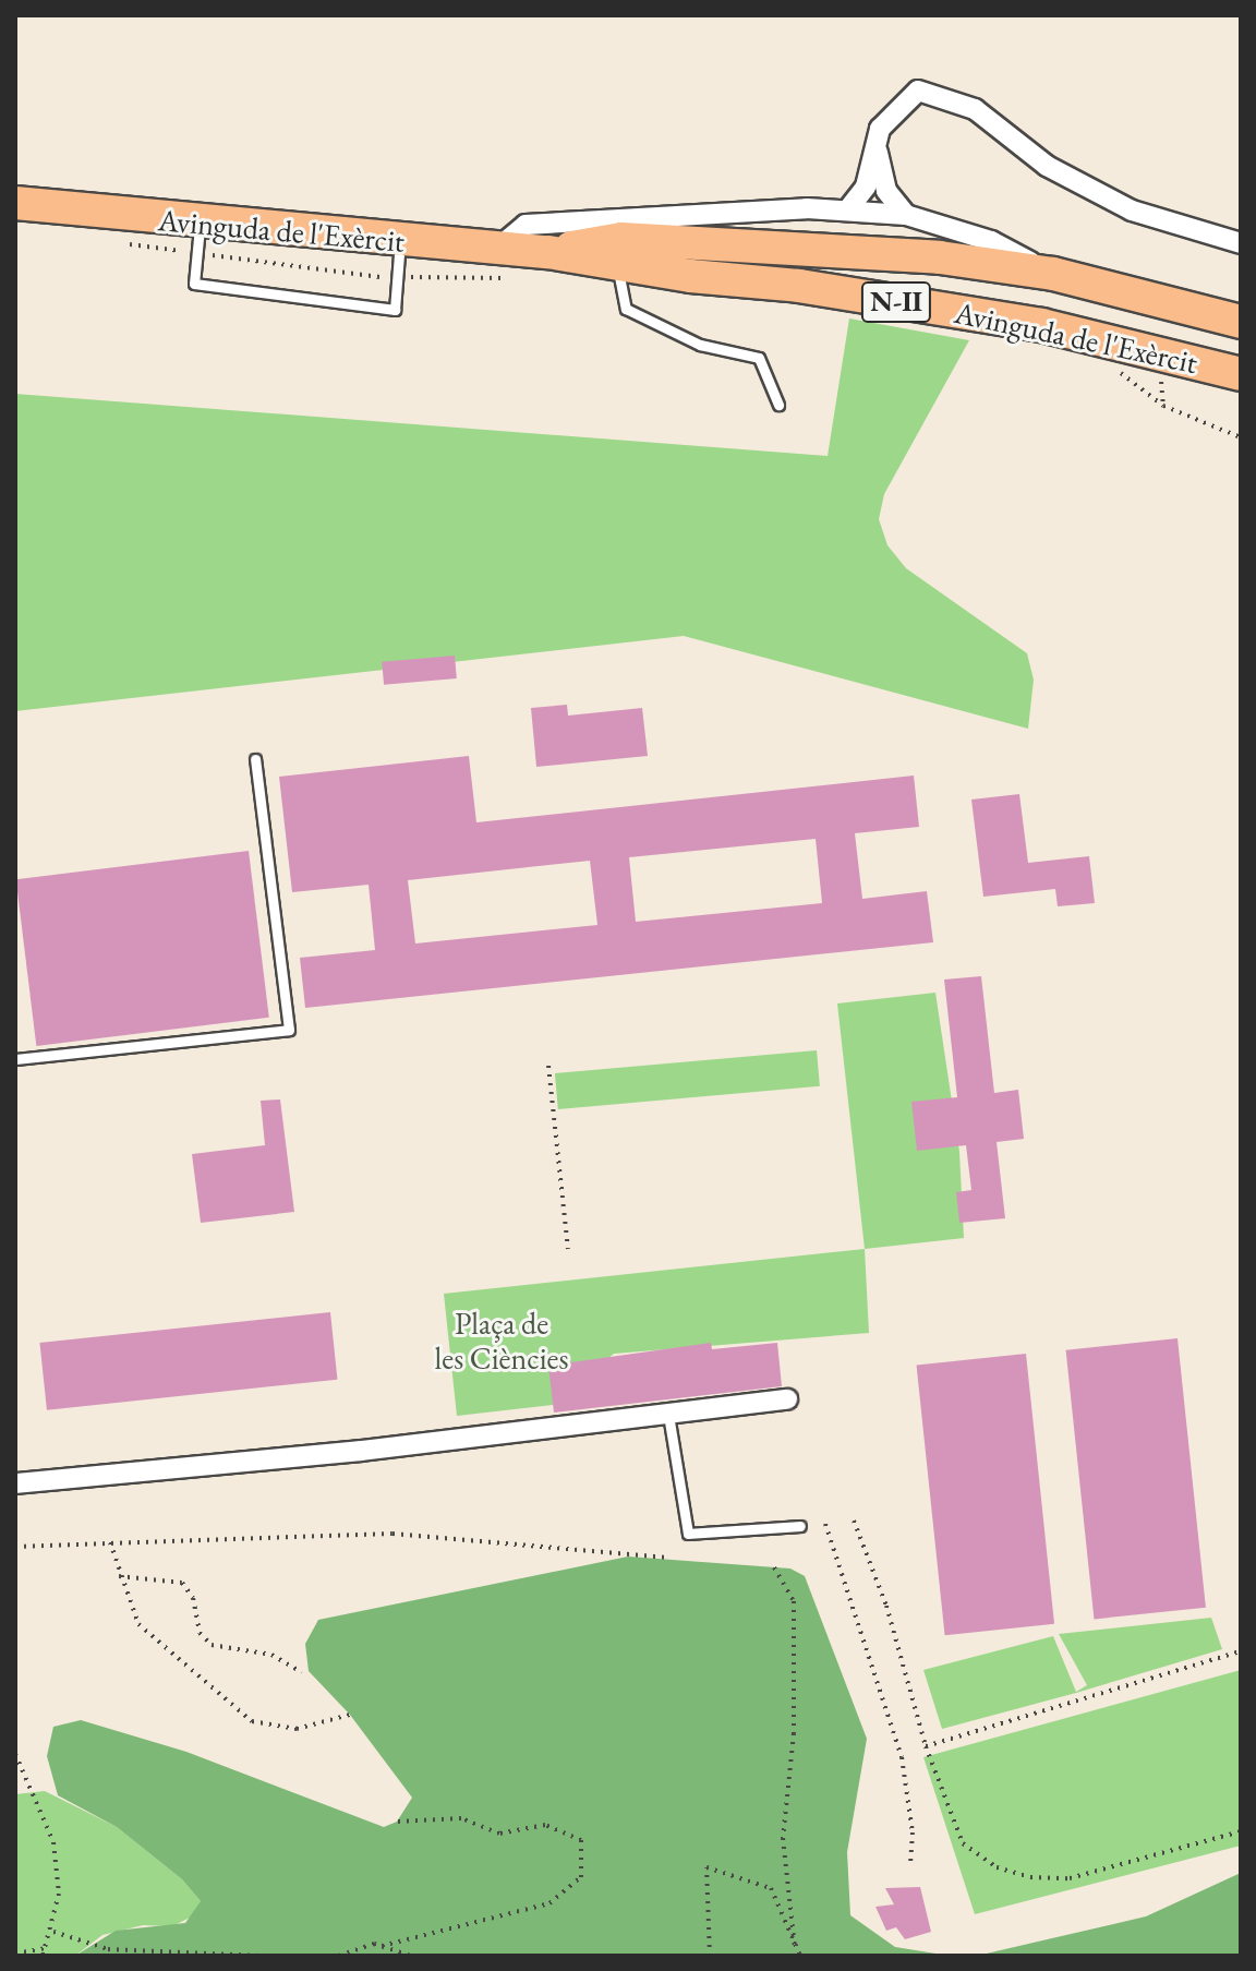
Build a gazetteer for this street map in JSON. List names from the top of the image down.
{
  "streets": {
    "main road": ["Avinguda de l'Exèrcit", "N-II"]
  },
  "parks": ["Plaça de les Ciències"]
}
